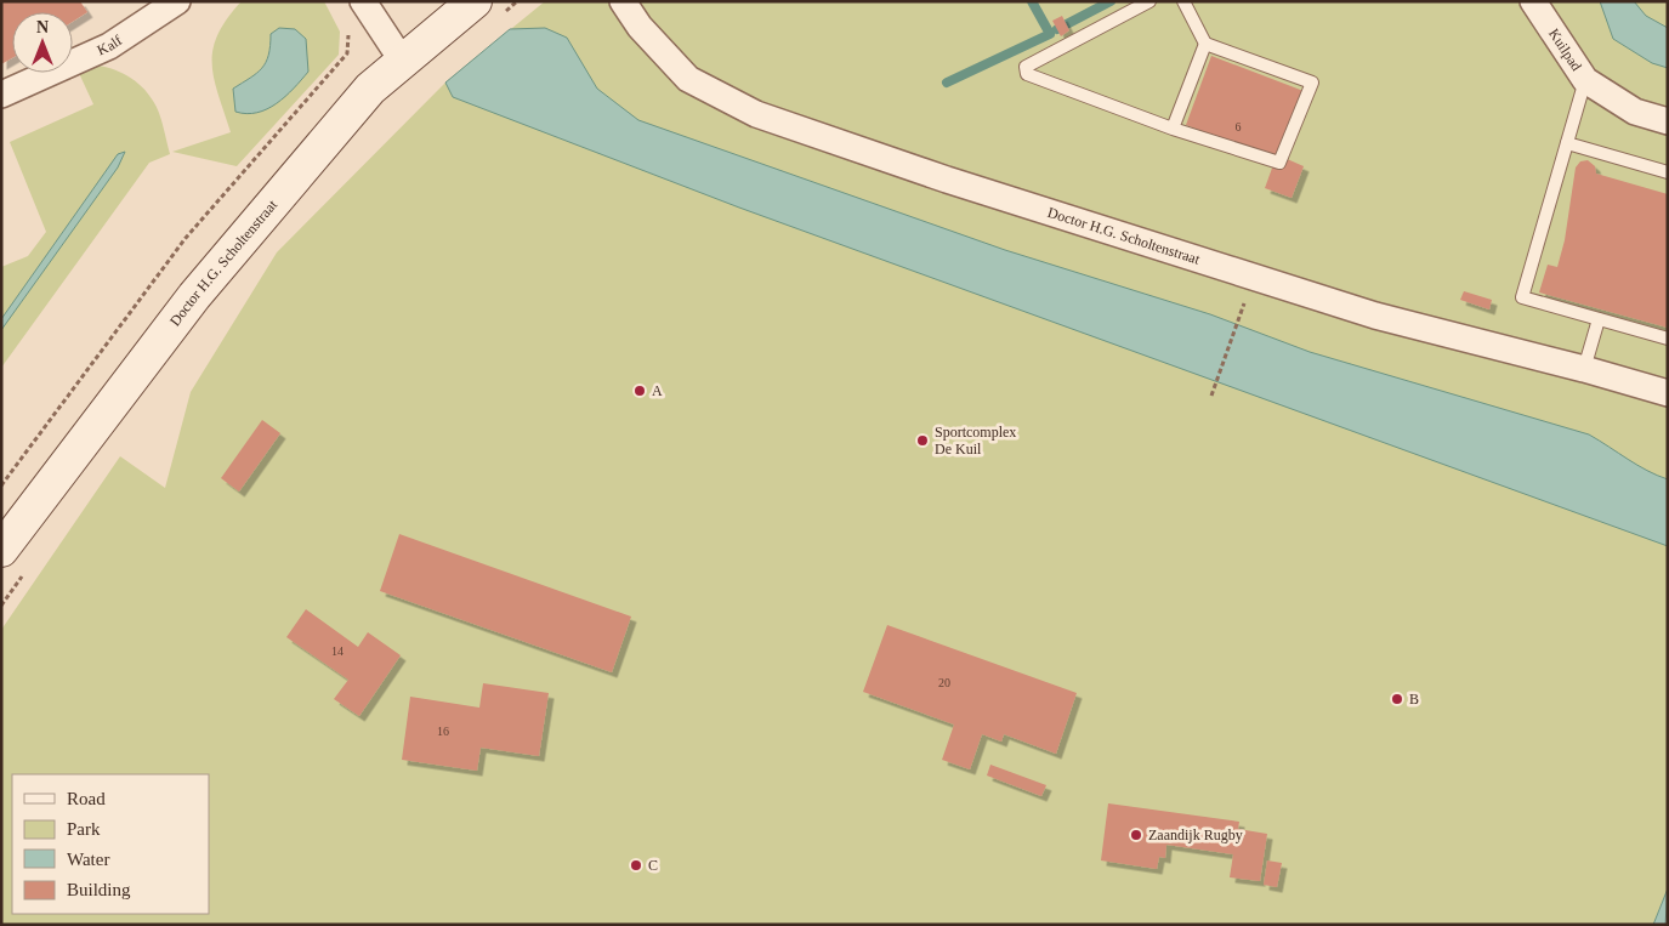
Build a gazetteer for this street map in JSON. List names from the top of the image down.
{
  "streets": {
    "main road": ["Doctor H.G. Scholtenstraat"],
    "street": ["Kalf", "Kuilpad"]
  },
  "places": [
    "A",
    "Sportcomplex De Kuil",
    "B",
    "Zaandijk Rugby",
    "C"
  ],
  "house_numbers": [
    "6",
    "14",
    "20",
    "16"
  ],
  "legend": [
    "Road",
    "Park",
    "Water",
    "Building"
  ],
  "north": "top"
}
